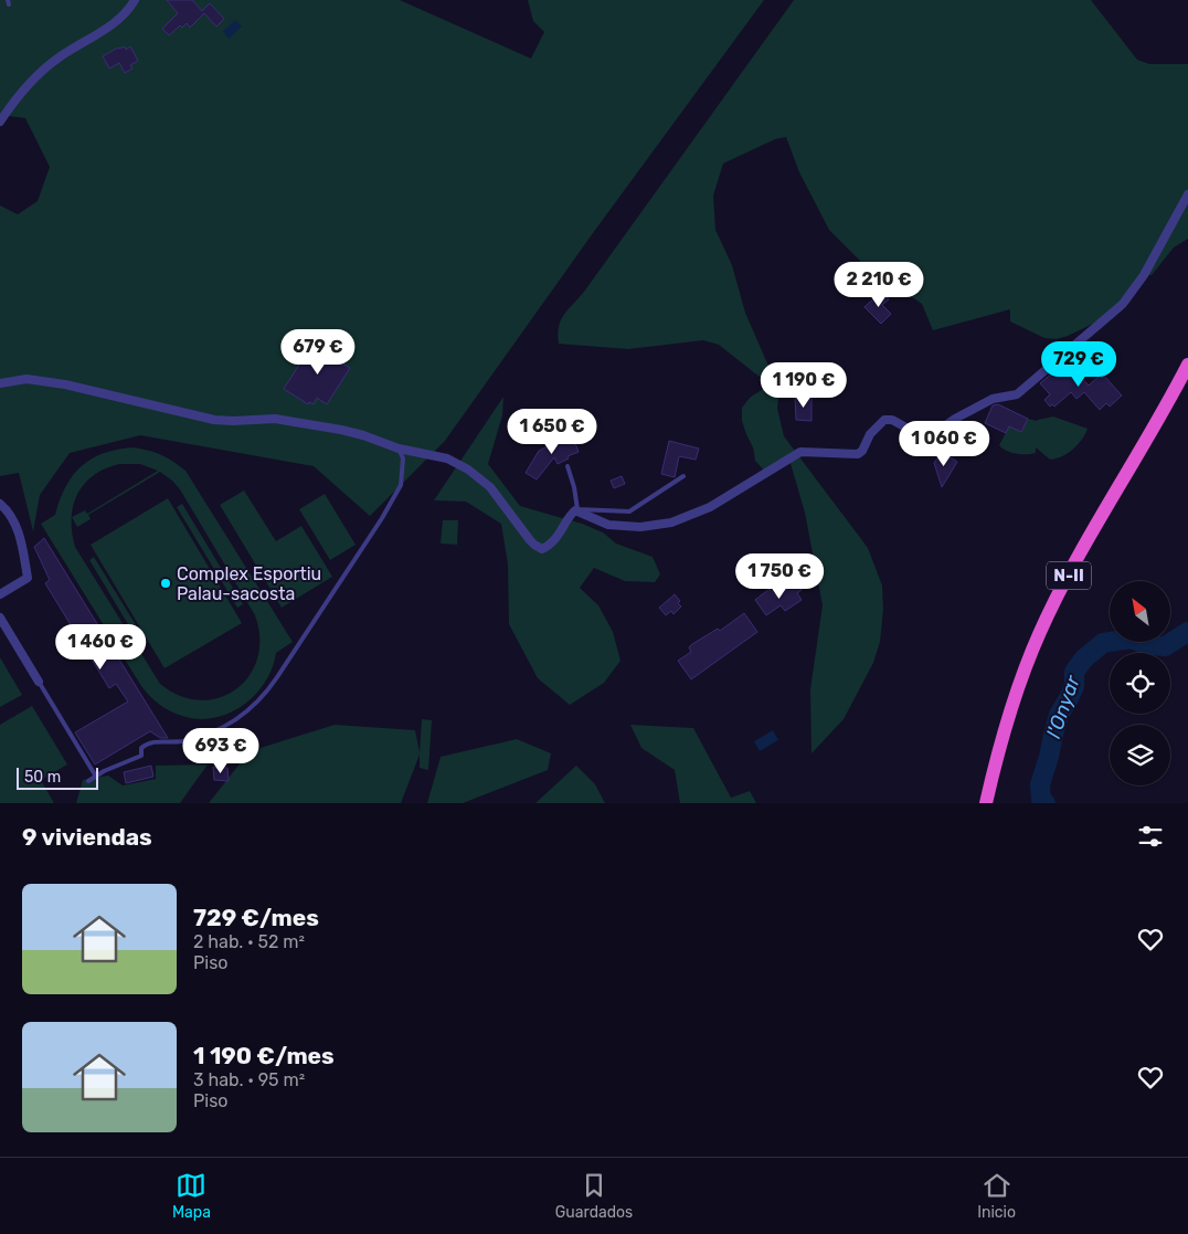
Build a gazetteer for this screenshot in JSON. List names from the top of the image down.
{
  "streets": {
    "highway": ["N-II"]
  },
  "water": ["l'Onyar"],
  "places": ["Complex Esportiu Palau-sacosta"],
  "scale_bar": "50 m",
  "north": "top left",
  "page": {
    "price": [
      "2 210 €",
      "679 €",
      "729 €",
      "1 190 €",
      "1 650 €",
      "1 060 €",
      "1 750 €",
      "1 460 €",
      "693 €"
    ],
    "scale": "50 m",
    "heading": "9 viviendas",
    "list": [
      {
        "name": "729 €/mes",
        "note": "2 hab. · 52 m² · Piso"
      },
      {
        "name": "1 190 €/mes",
        "note": "3 hab. · 95 m² · Piso"
      }
    ],
    "tabs": ["Mapa", "Guardados", "Inicio"]
  }
}
